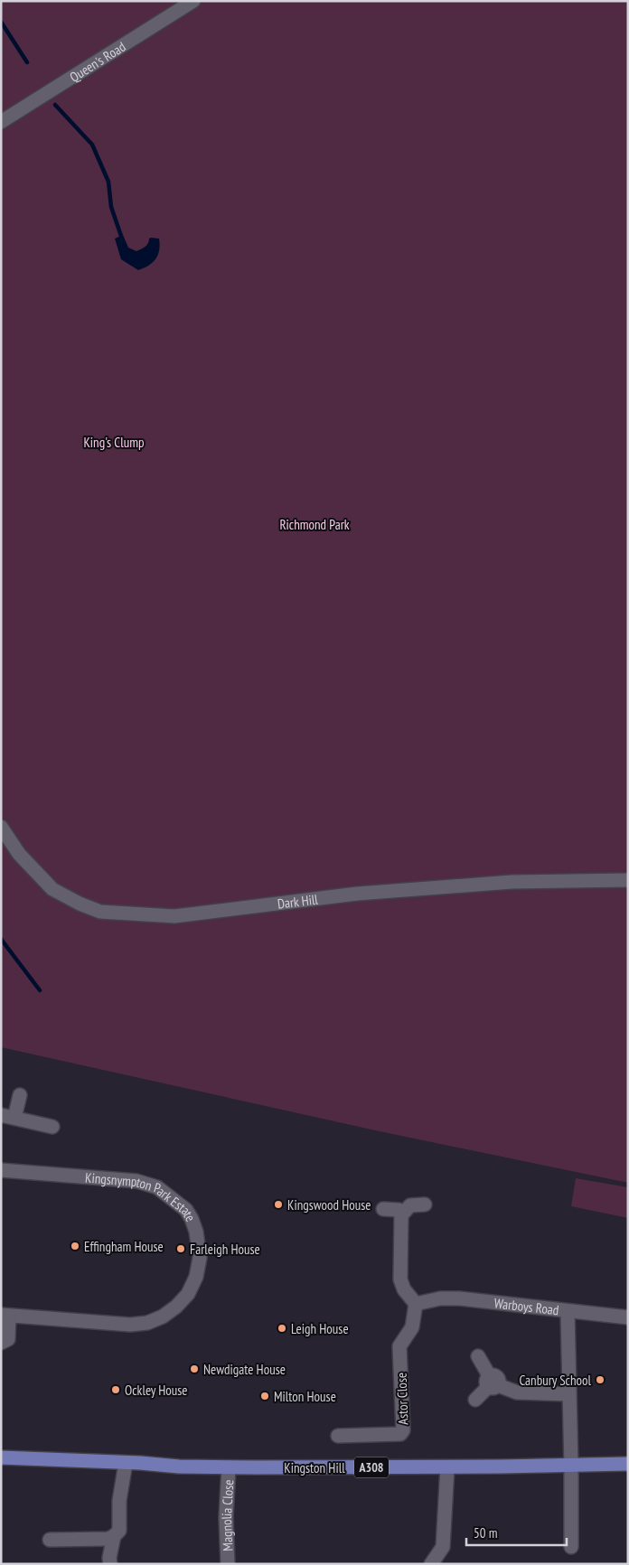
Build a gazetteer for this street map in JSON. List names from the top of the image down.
{
  "streets": {
    "main road": ["Kingston Hill", "A308"],
    "street": [
      "Queen's Road",
      "Dark Hill",
      "Kingsnympton Park Estate",
      "Warboys Road",
      "Astor Close",
      "Magnolia Close"
    ]
  },
  "crossings": [
    ["Warboys Road", "Astor Close"],
    ["Kingston Hill", "Magnolia Close"]
  ],
  "parks": ["King's Clump", "Richmond Park"],
  "places": [
    "Kingswood House",
    "Effingham House",
    "Farleigh House",
    "Leigh House",
    "Newdigate House",
    "Canbury School",
    "Ockley House",
    "Milton House"
  ],
  "scale_bar": "50 m"
}
